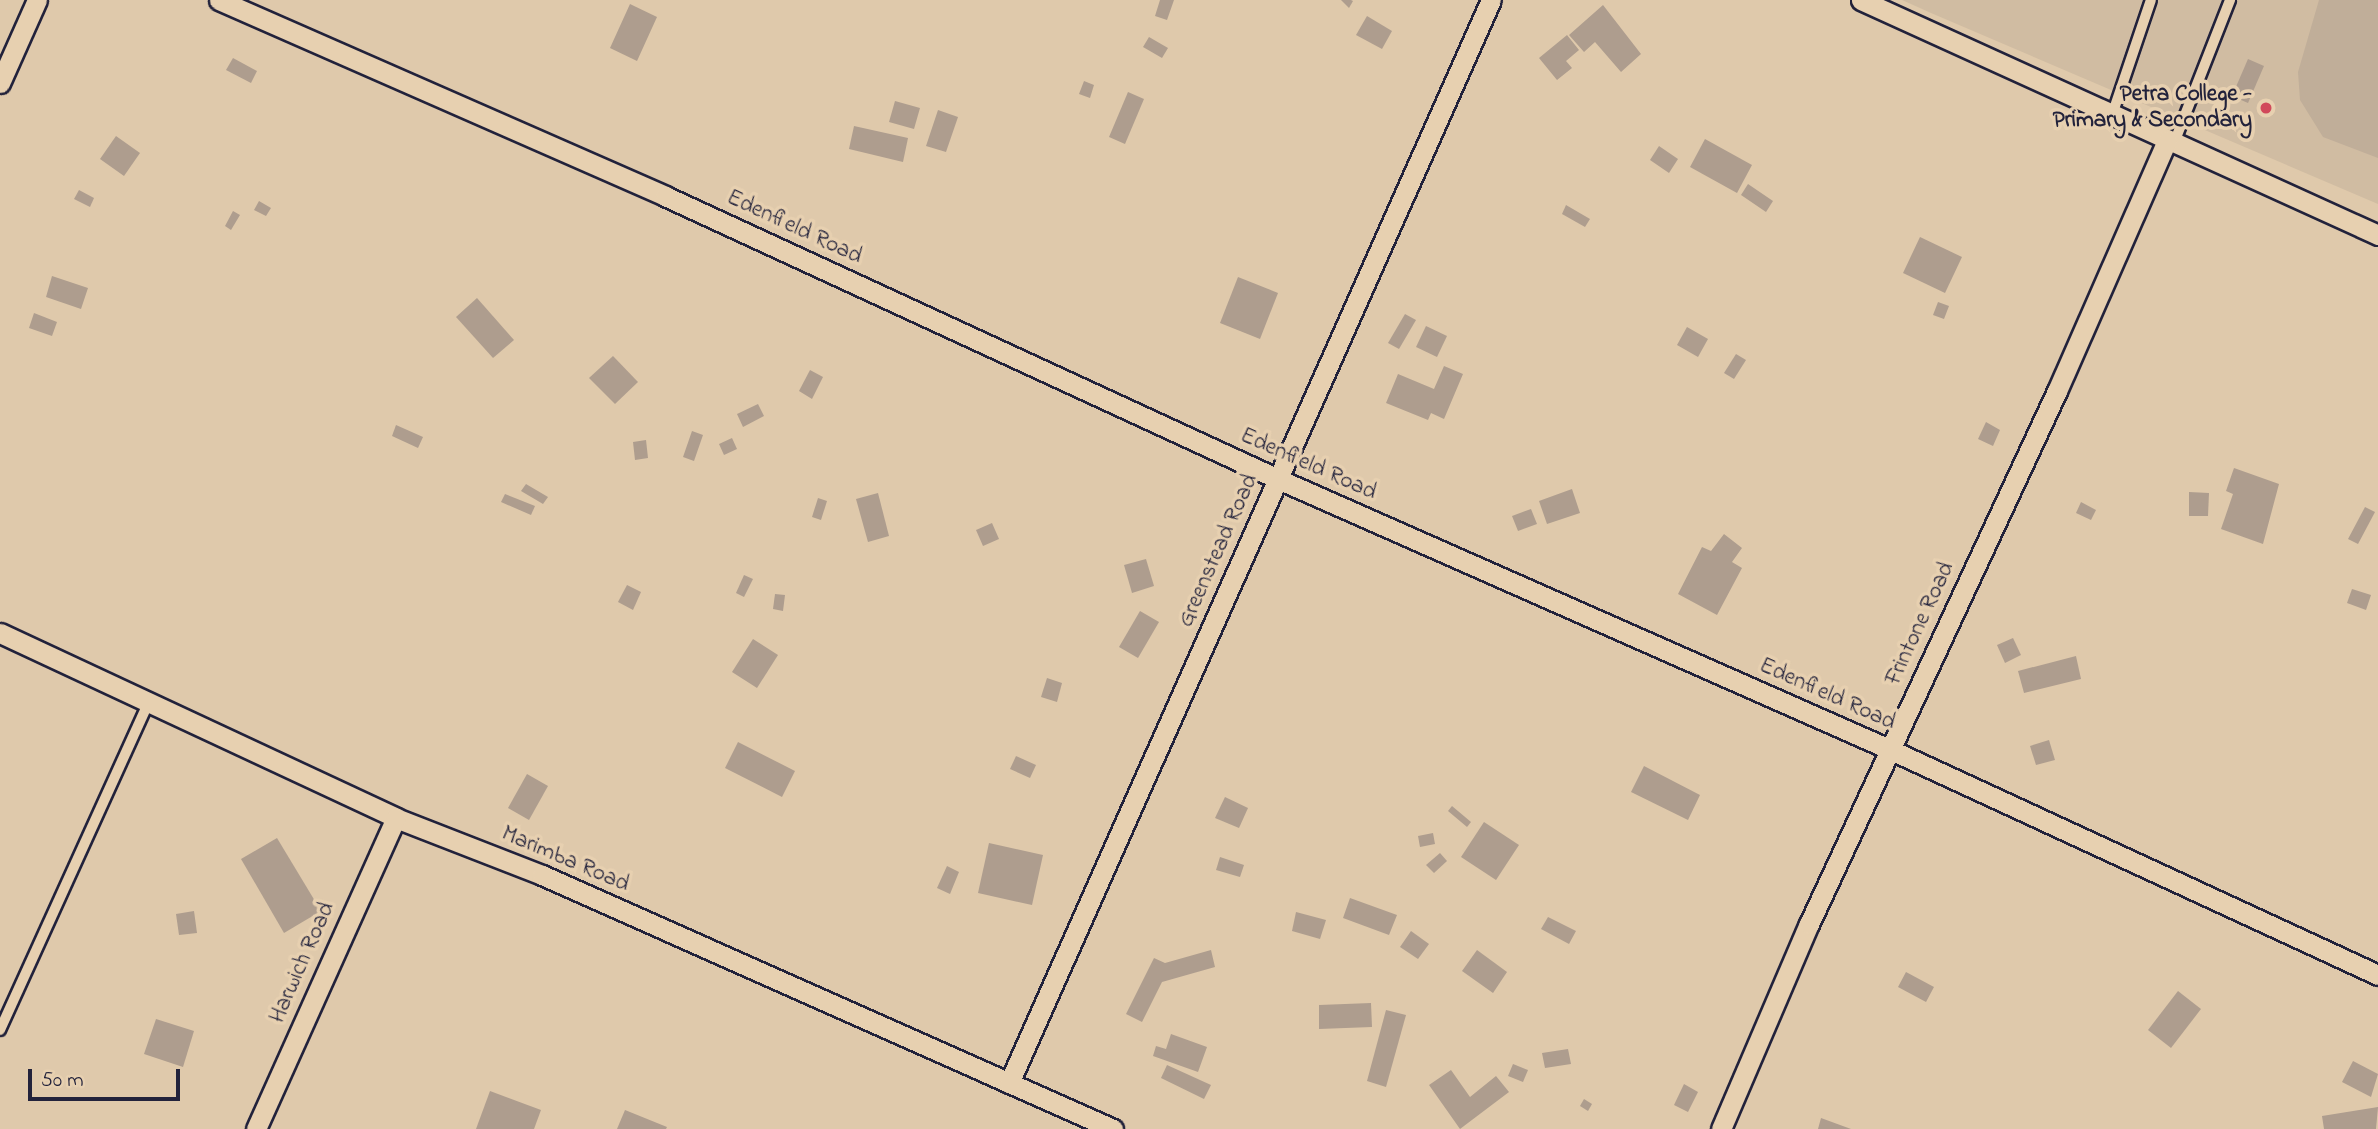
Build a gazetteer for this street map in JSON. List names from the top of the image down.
{
  "streets": {
    "street": [
      "Edenfield Road",
      "Greenstead Road",
      "Frintone Road",
      "Marimba Road",
      "Harwich Road"
    ]
  },
  "crossings": [
    ["Edenfield Road", "Greenstead Road"],
    ["Edenfield Road", "Frintone Road"],
    ["Greenstead Road", "Marimba Road"],
    ["Marimba Road", "Harwich Road"]
  ],
  "places": ["Petra College - Primary & Secondary"],
  "scale_bar": "50 m"
}
